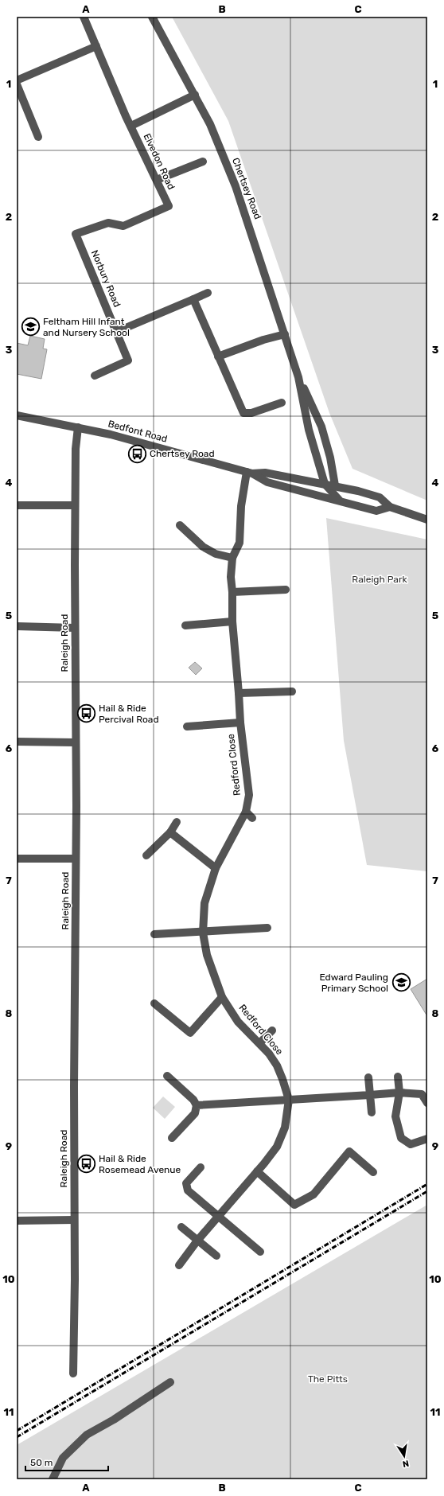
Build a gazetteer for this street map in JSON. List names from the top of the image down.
{
  "streets": {
    "street": [
      "Elvedon Road",
      "Chertsey Road",
      "Norbury Road",
      "Bedfont Road",
      "Raleigh Road",
      "Redford Close"
    ]
  },
  "crossings": [
    ["Elvedon Road", "Chertsey Road"],
    ["Elvedon Road", "Norbury Road"],
    ["Chertsey Road", "Bedfont Road"],
    ["Bedfont Road", "Raleigh Road"],
    ["Bedfont Road", "Redford Close"]
  ],
  "parks": ["Raleigh Park", "The Pitts"],
  "places": {
    "school or university": ["Feltham Hill Infant and Nursery School", "Edward Pauling Primary School"],
    "bus stop": ["Chertsey Road", "Hail & Ride Percival Road", "Hail & Ride Rosemead Avenue"]
  },
  "scale_bar": "50 m",
  "north": "bottom",
  "grid": {
    "columns": ["A", "B", "C"],
    "rows": [
      "1",
      "2",
      "3",
      "4",
      "5",
      "6",
      "7",
      "8",
      "9",
      "10",
      "11"
    ]
  }
}
